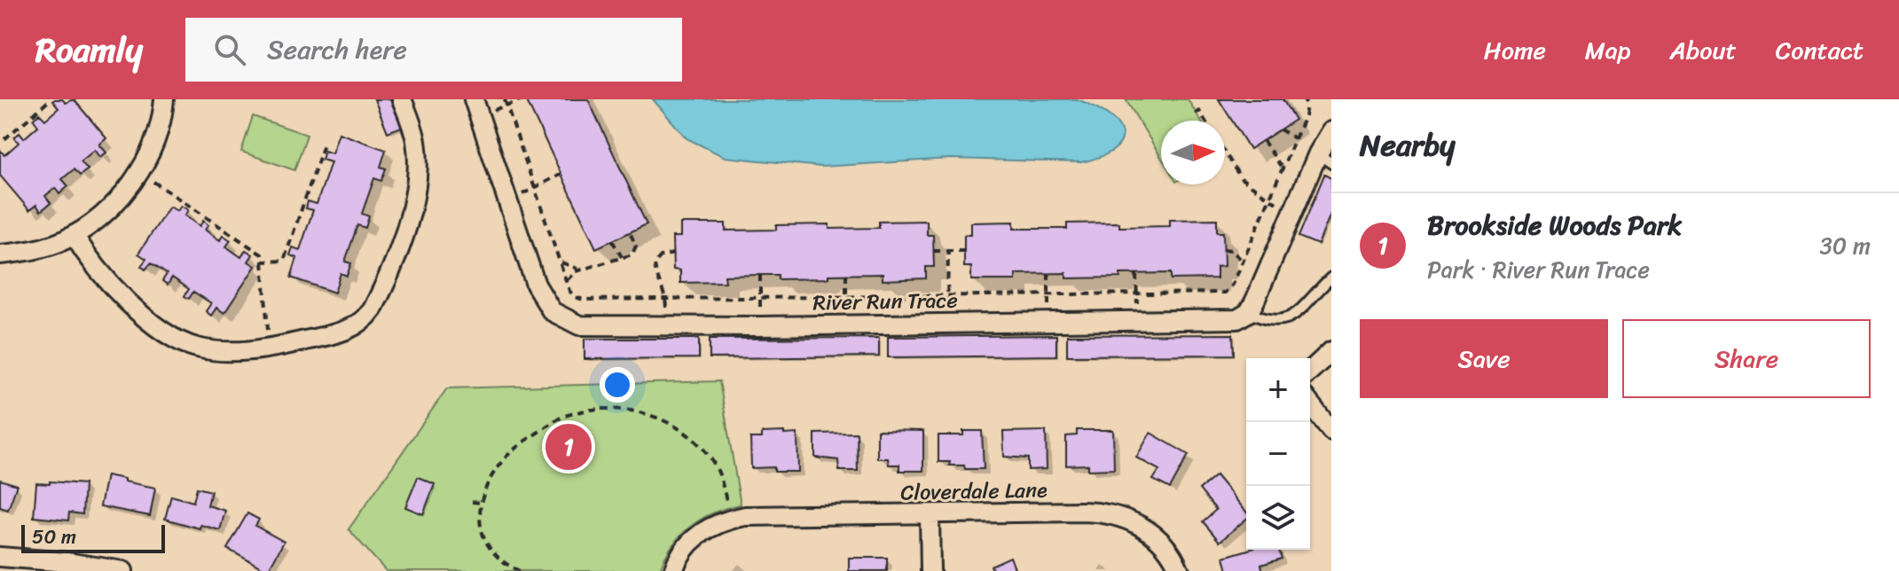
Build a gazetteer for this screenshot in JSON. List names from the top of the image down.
{
  "streets": {
    "street": ["River Run Trace", "Cloverdale Lane"]
  },
  "scale_bar": "50 m",
  "north": "right",
  "page": {
    "header": "Roamly",
    "search": "Search here",
    "nav": [
      "Home",
      "Map",
      "About",
      "Contact"
    ],
    "heading": "Nearby",
    "list": [
      {
        "mark": "1",
        "name": "Brookside Woods Park",
        "note": "Park · River Run Trace",
        "value": "30 m"
      }
    ],
    "buttons": ["Save", "Share"],
    "map_buttons": ["+", "−"],
    "pins": "1",
    "scale": "50 m"
  }
}
